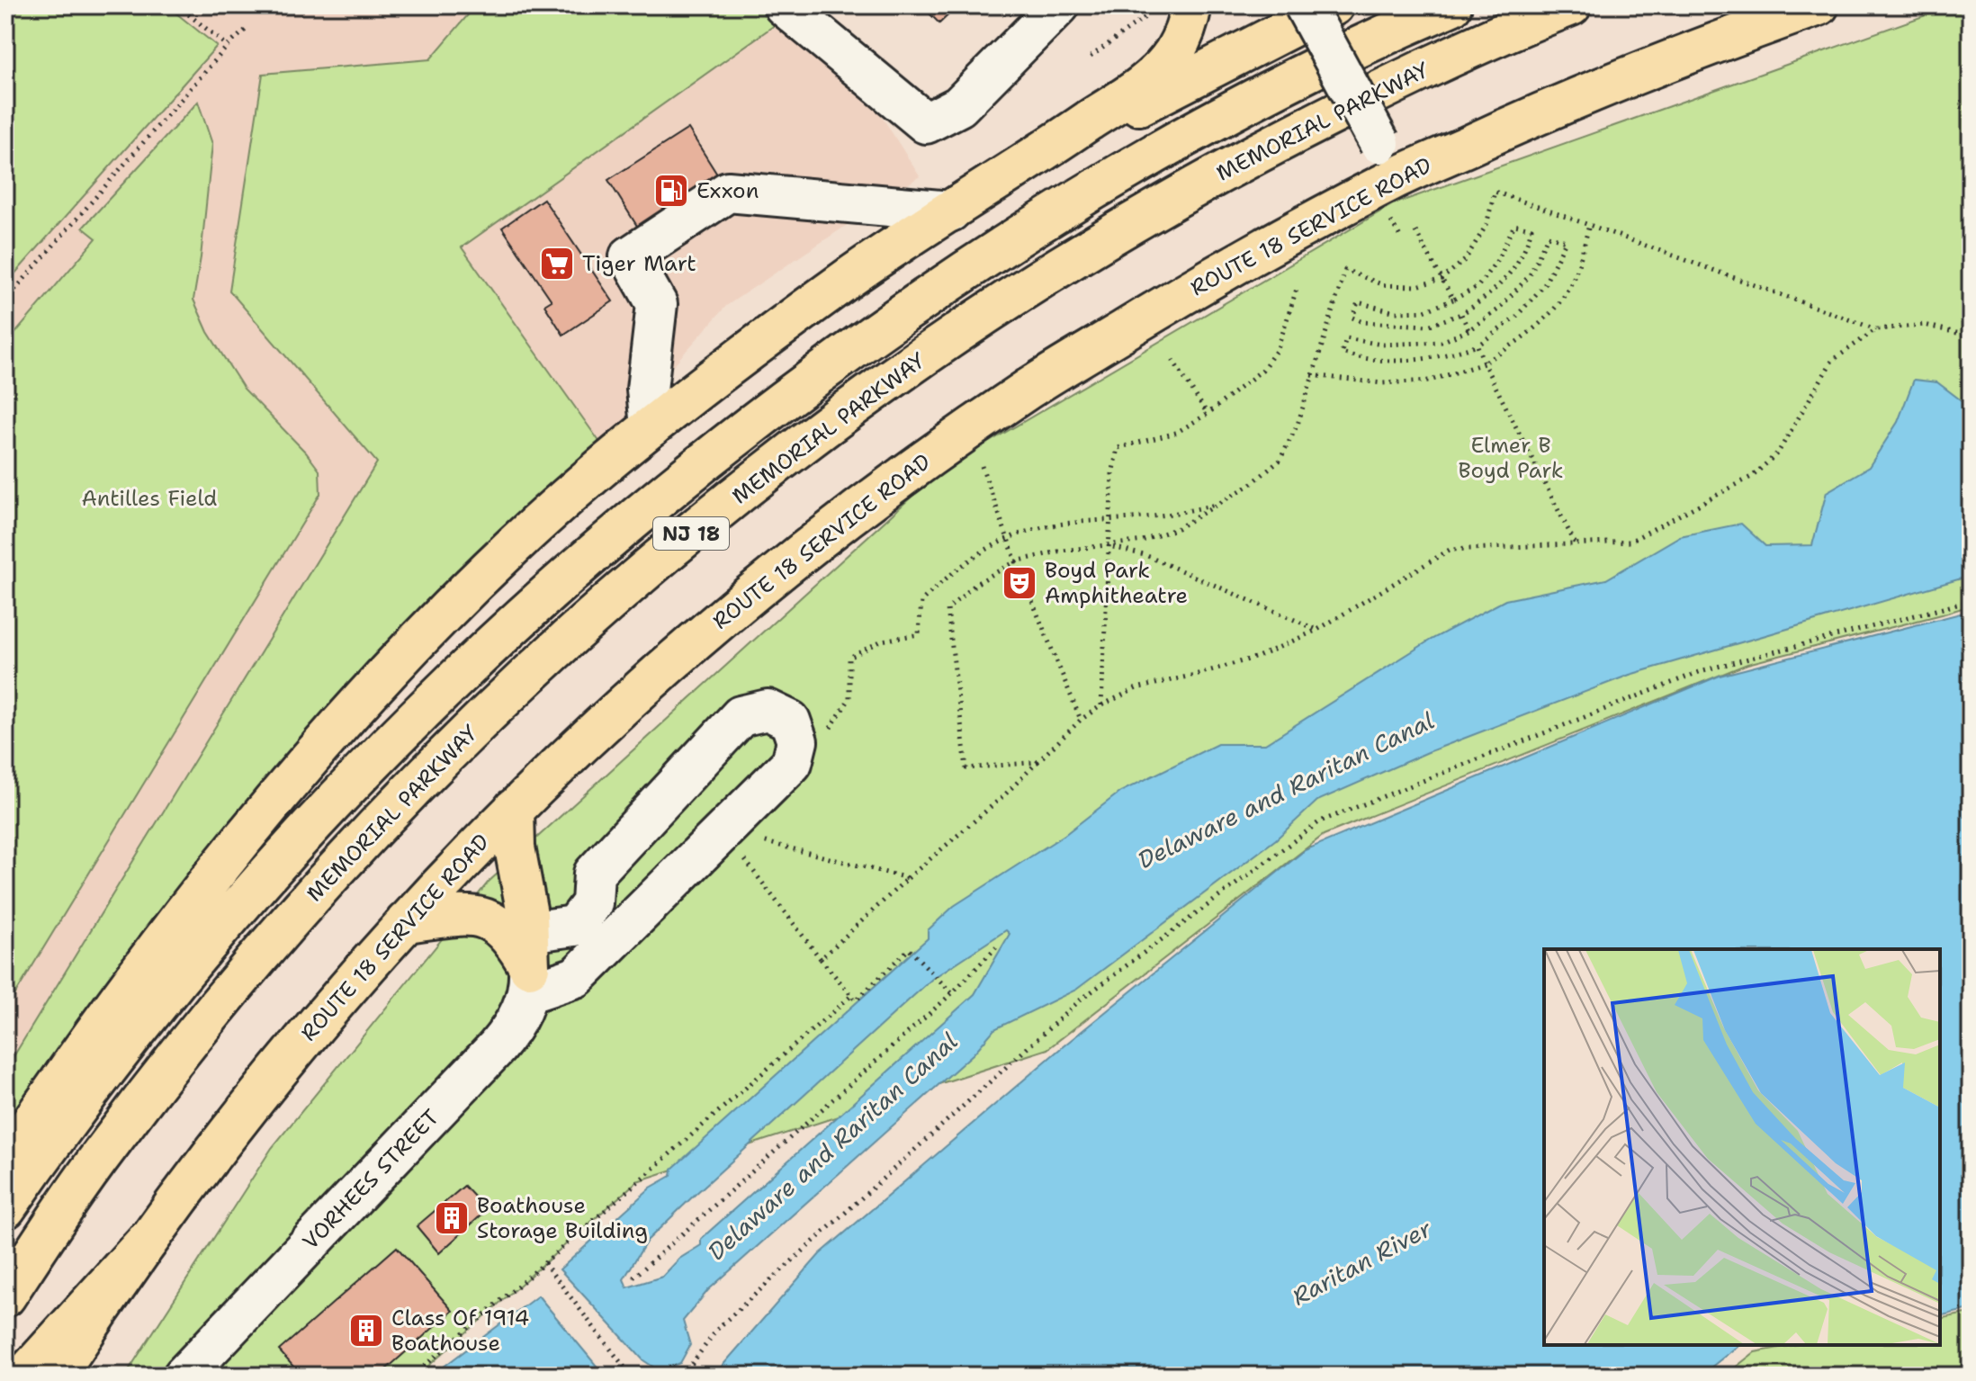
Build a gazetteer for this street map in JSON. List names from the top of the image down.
{
  "streets": {
    "main road": ["MEMORIAL PARKWAY", "ROUTE 18 SERVICE ROAD", "NJ 18"],
    "street": ["VORHEES STREET"]
  },
  "water": ["Delaware and Raritan Canal", "Raritan River"],
  "parks": ["Elmer B Boyd Park", "Antilles Field"],
  "places": {
    "fuel station": ["Exxon"],
    "supermarket": ["Tiger Mart"],
    "theatre": ["Boyd Park Amphitheatre"],
    "building": ["Boathouse Storage Building", "Class Of 1914 Boathouse"]
  }
}
